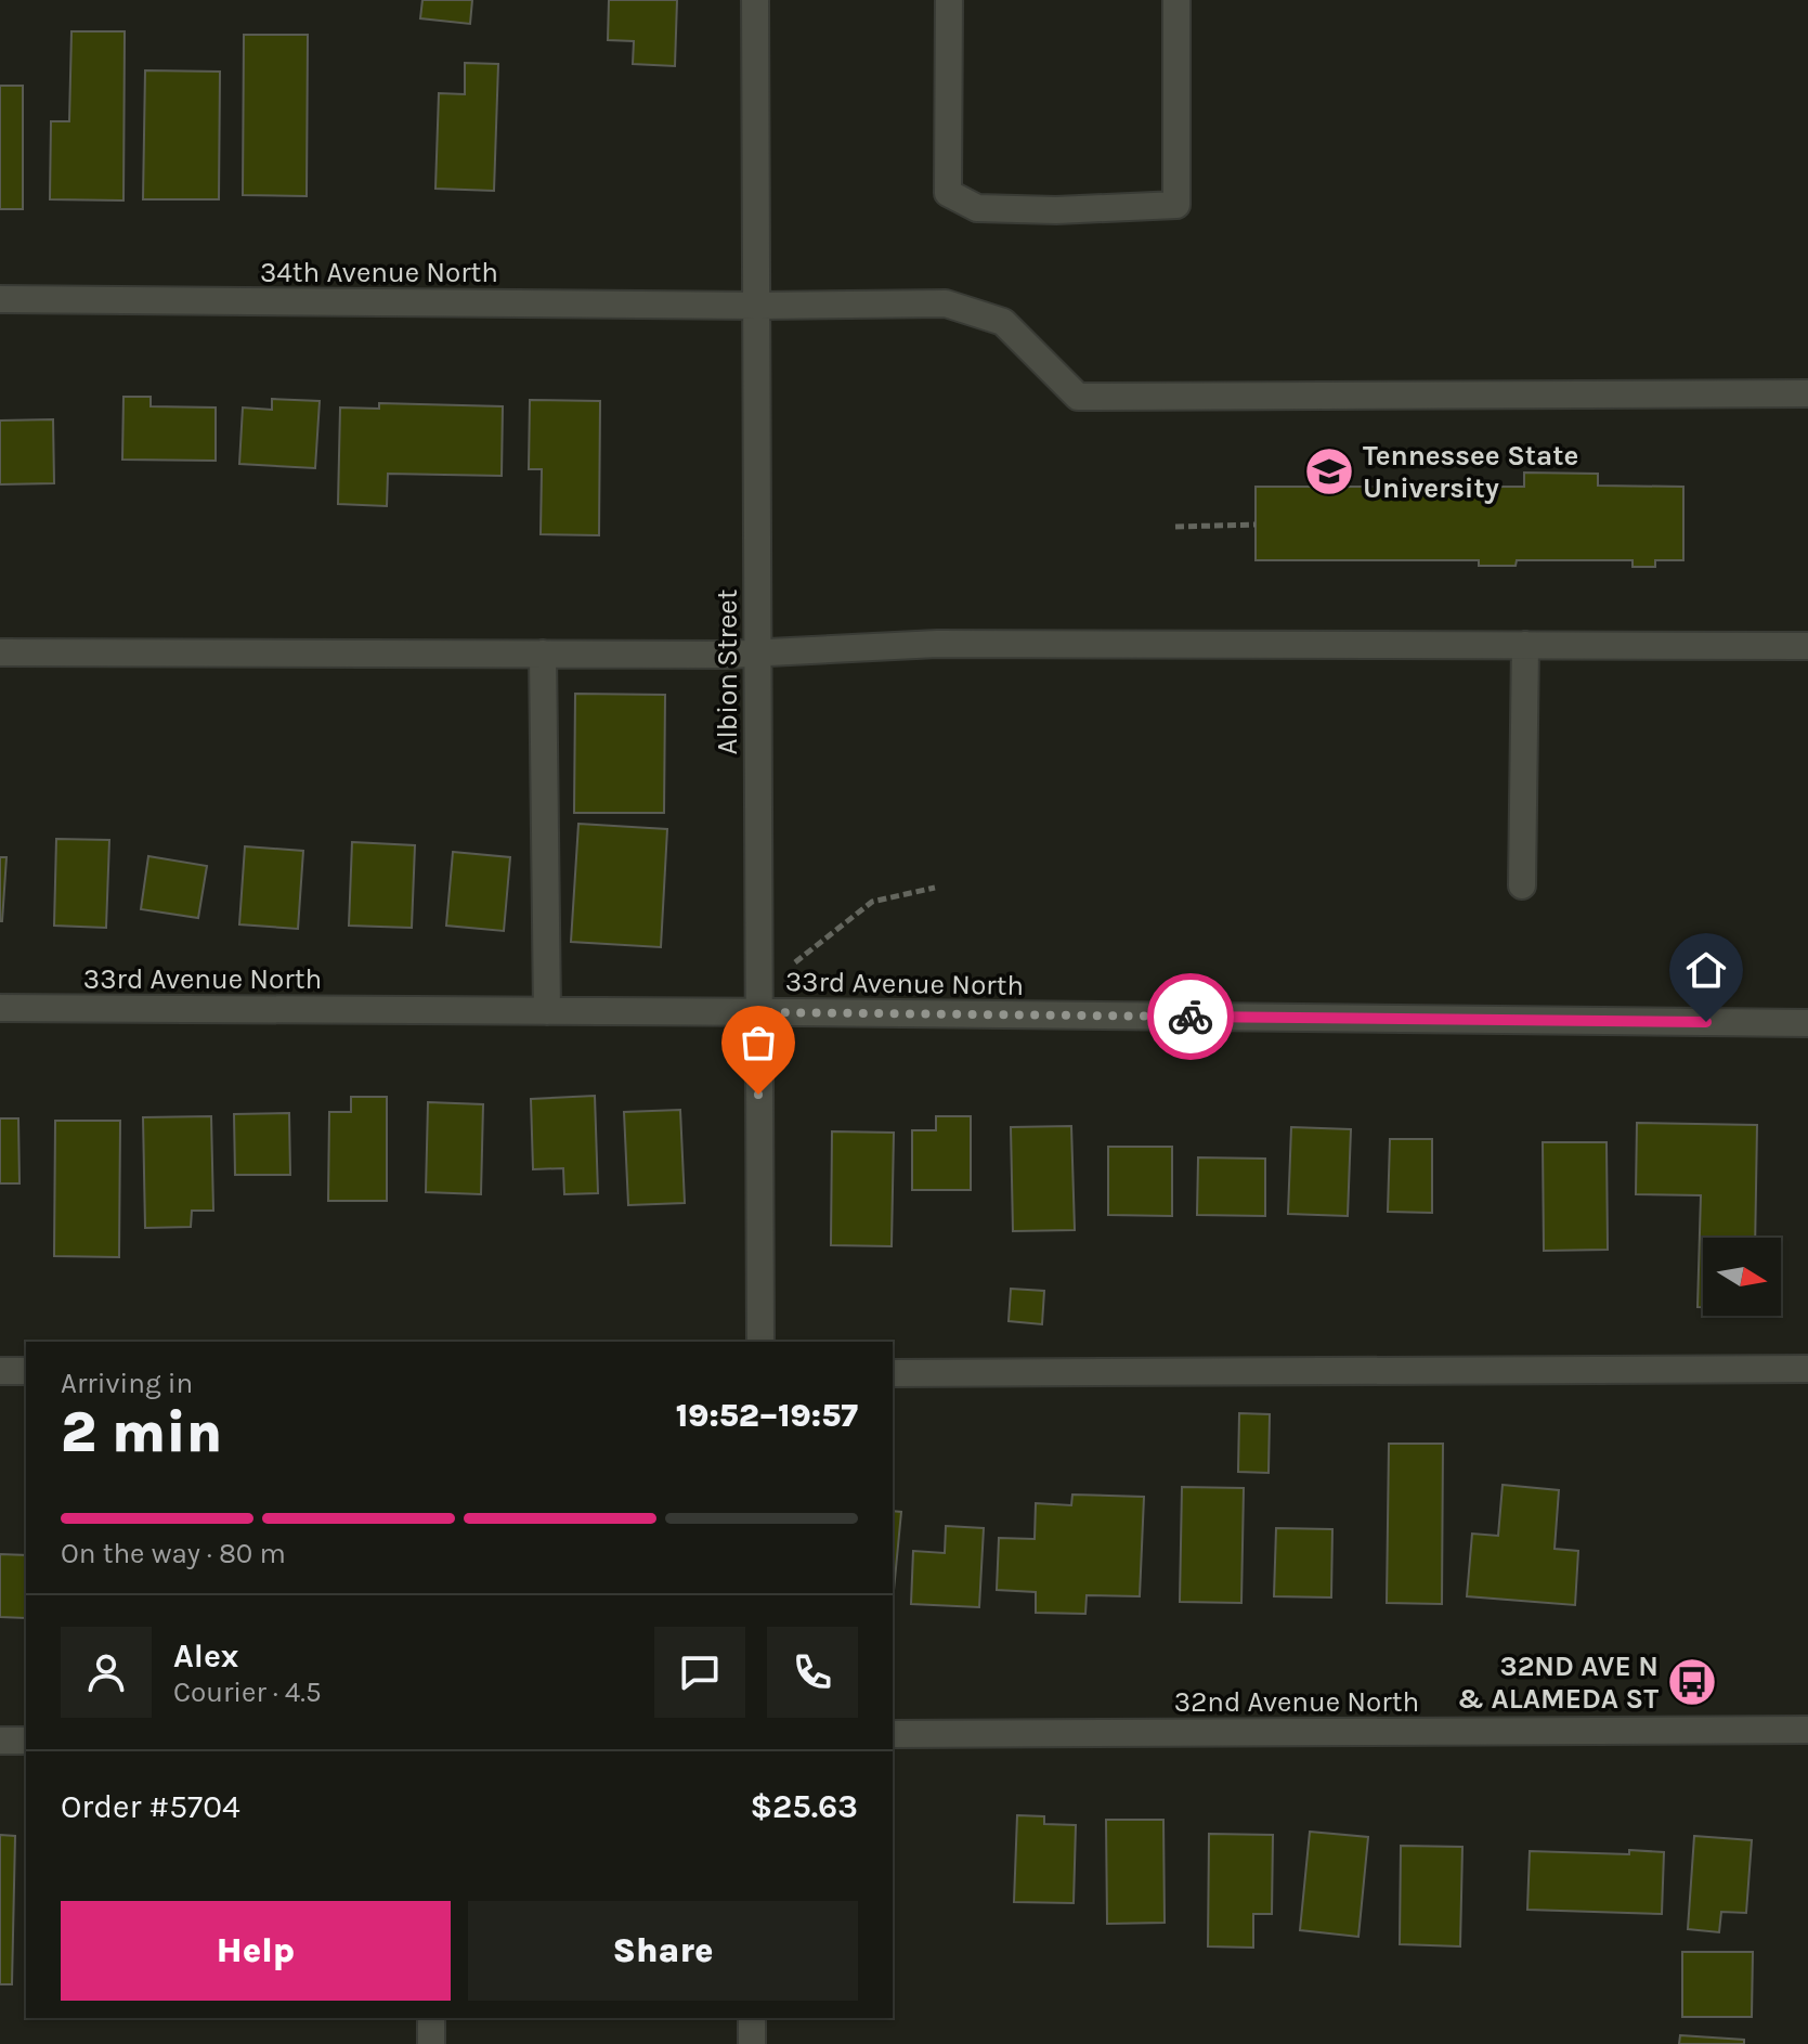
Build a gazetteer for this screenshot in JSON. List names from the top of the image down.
{
  "streets": {
    "street": [
      "34th Avenue North",
      "Albion Street",
      "33rd Avenue North",
      "32nd Avenue North"
    ]
  },
  "crossings": [
    ["34th Avenue North", "Albion Street"],
    ["Albion Street", "33rd Avenue North"]
  ],
  "places": {
    "school or university": ["Tennessee State University"],
    "bus stop": ["32ND AVE N & ALAMEDA ST"]
  },
  "north": "right",
  "page": {
    "heading": ["2 min", "Arriving in", "19:52–19:57"],
    "panel": [
      "Alex",
      "Courier · 4.5",
      "Order #5704",
      "$25.63"
    ],
    "bar": "On the way · 80 m",
    "buttons": ["Help", "Share"]
  }
}
